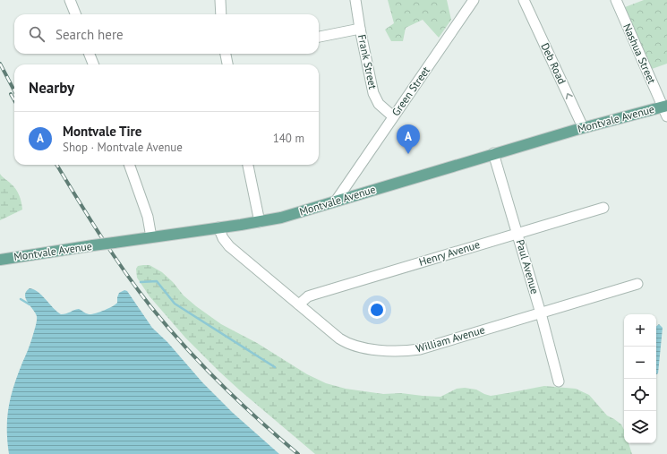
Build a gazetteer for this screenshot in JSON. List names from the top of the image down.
{
  "streets": {
    "main road": ["Montvale Avenue"],
    "street": [
      "Nashua Street",
      "Frank Street",
      "Deb Road",
      "Green Street",
      "Henry Avenue",
      "Paul Avenue",
      "William Avenue"
    ]
  },
  "crossings": [
    ["Nashua Street", "Montvale Avenue"],
    ["Frank Street", "Green Street"],
    ["Deb Road", "Montvale Avenue"],
    ["Green Street", "Montvale Avenue"],
    ["Montvale Avenue", "Paul Avenue"],
    ["Montvale Avenue", "William Avenue"],
    ["Henry Avenue", "Paul Avenue"],
    ["Henry Avenue", "William Avenue"],
    ["Paul Avenue", "William Avenue"]
  ],
  "one_way": ["Deb Road"],
  "page": {
    "search": "Search here",
    "heading": "Nearby",
    "list": [
      {
        "mark": "A",
        "name": "Montvale Tire",
        "note": "Shop · Montvale Avenue",
        "value": "140 m"
      }
    ],
    "pins": "A",
    "map_buttons": ["+", "−"]
  }
}
